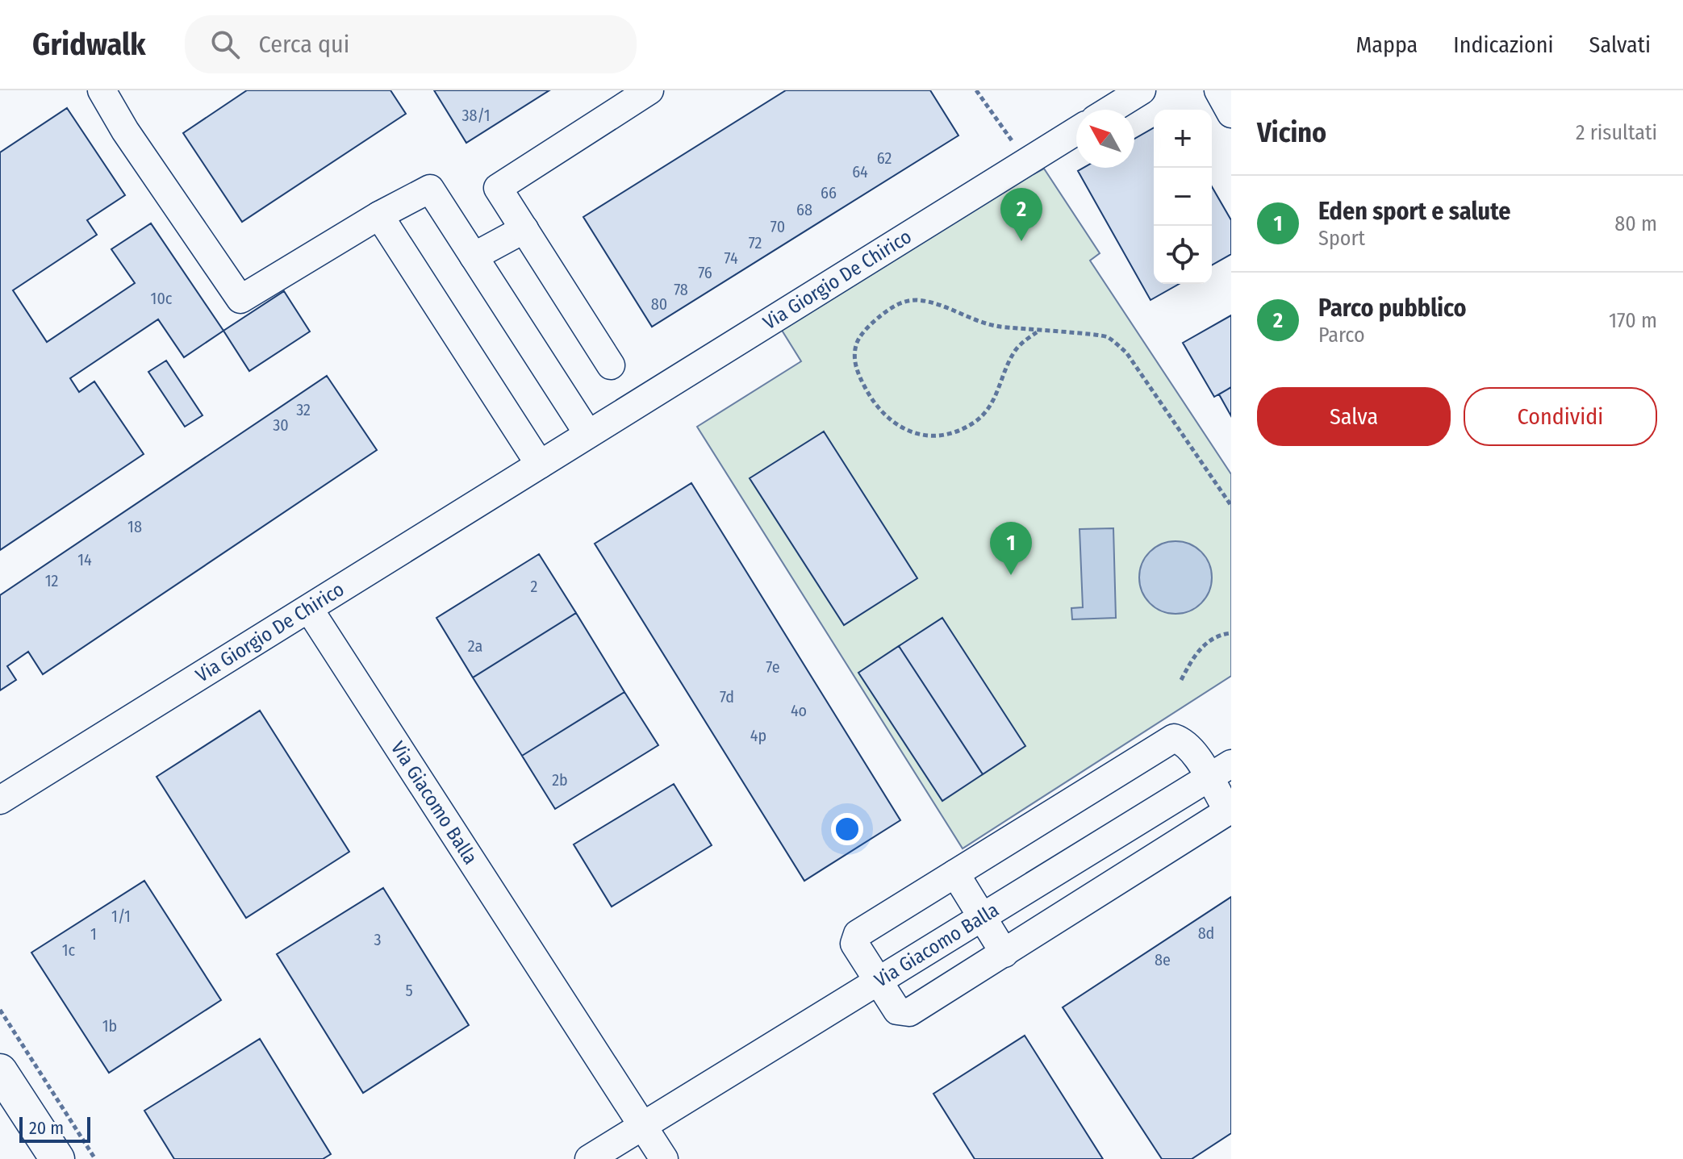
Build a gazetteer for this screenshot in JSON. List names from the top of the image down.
{
  "streets": {
    "street": ["Via Giorgio De Chirico", "Via Giacomo Balla"]
  },
  "crossings": [
    ["Via Giorgio De Chirico", "Via Giacomo Balla"]
  ],
  "house_numbers": [
    "38/1",
    "62",
    "64",
    "66",
    "68",
    "70",
    "72",
    "74",
    "76",
    "78",
    "10c",
    "80",
    "32",
    "30",
    "18",
    "14",
    "12",
    "2",
    "2a",
    "7e",
    "7d",
    "4o",
    "4p",
    "2b",
    "1/1",
    "8d",
    "1",
    "3",
    "1c",
    "8e",
    "5",
    "1b"
  ],
  "scale_bar": "20 m",
  "north": "top left",
  "page": {
    "header": "Gridwalk",
    "search": "Cerca qui",
    "nav": ["Mappa", "Indicazioni", "Salvati"],
    "heading": ["Vicino", "2 risultati"],
    "map_buttons": ["+", "−"],
    "list": [
      {
        "mark": "1",
        "name": "Eden sport e salute",
        "note": "Sport",
        "value": "80 m"
      },
      {
        "mark": "2",
        "name": "Parco pubblico",
        "note": "Parco",
        "value": "170 m"
      }
    ],
    "pins": ["2", "1"],
    "buttons": ["Salva", "Condividi"],
    "scale": "20 m"
  }
}
